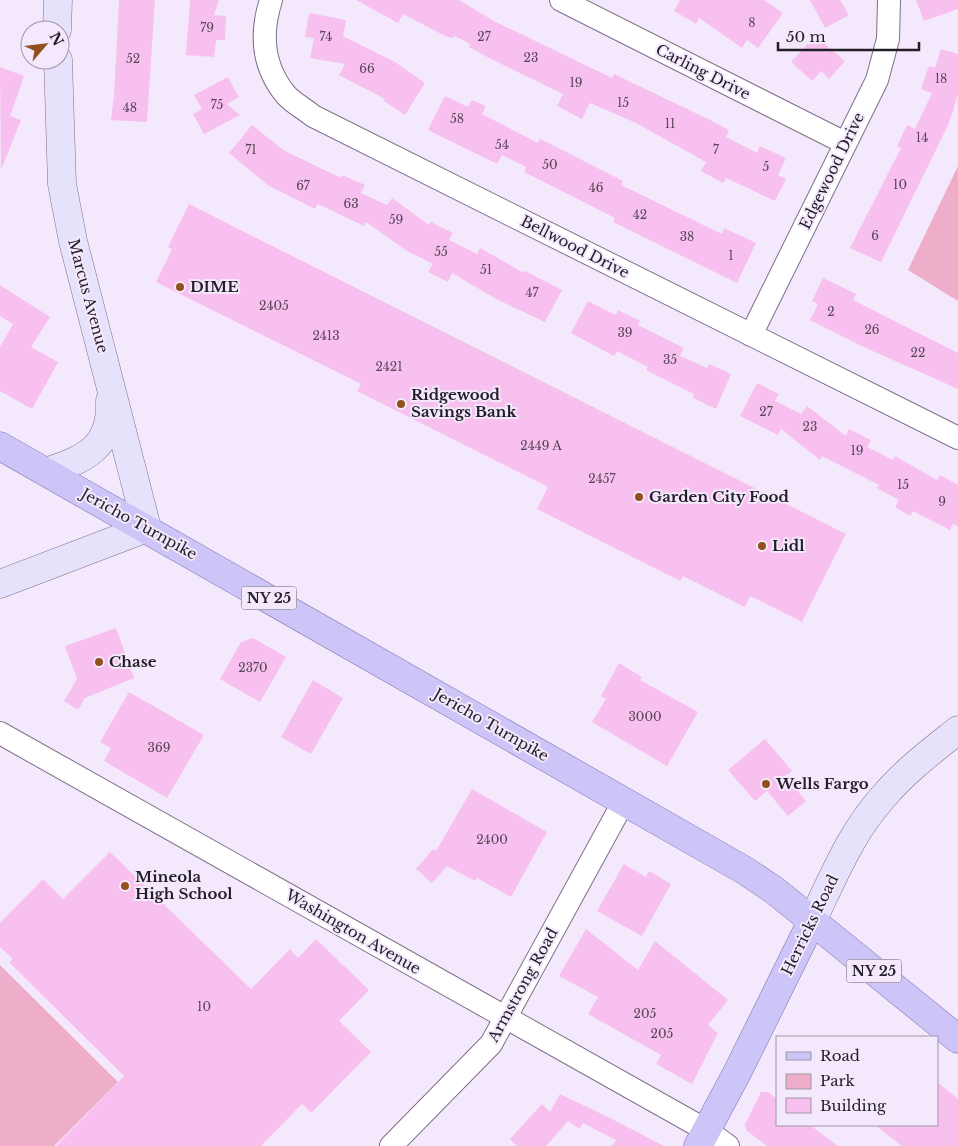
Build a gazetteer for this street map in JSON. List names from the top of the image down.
{
  "streets": {
    "main road": [
      "Marcus Avenue",
      "Jericho Turnpike",
      "NY 25",
      "Herricks Road"
    ],
    "street": [
      "Carling Drive",
      "Edgewood Drive",
      "Bellwood Drive",
      "Washington Avenue",
      "Armstrong Road"
    ]
  },
  "crossings": [
    ["Carling Drive", "Edgewood Drive"],
    ["Edgewood Drive", "Bellwood Drive"],
    ["Marcus Avenue", "Jericho Turnpike"],
    ["Jericho Turnpike", "Herricks Road"],
    ["Jericho Turnpike", "Armstrong Road"],
    ["Herricks Road", "Washington Avenue"],
    ["Washington Avenue", "Armstrong Road"]
  ],
  "places": [
    "DIME",
    "Ridgewood Savings Bank",
    "Garden City Food",
    "Lidl",
    "Chase",
    "Wells Fargo",
    "Mineola High School"
  ],
  "house_numbers": [
    "8",
    "79",
    "74",
    "27",
    "23",
    "52",
    "66",
    "18",
    "19",
    "15",
    "75",
    "48",
    "58",
    "11",
    "14",
    "54",
    "71",
    "7",
    "50",
    "5",
    "10",
    "67",
    "46",
    "63",
    "42",
    "59",
    "6",
    "38",
    "55",
    "1",
    "51",
    "47",
    "2405",
    "2",
    "26",
    "39",
    "2413",
    "22",
    "35",
    "2421",
    "27",
    "23",
    "2449 A",
    "19",
    "2457",
    "15",
    "9",
    "2370",
    "3000",
    "369",
    "2400",
    "10",
    "205",
    "205"
  ],
  "legend": ["Road", "Park", "Building"],
  "scale_bar": "50 m",
  "north": "top right"
}
